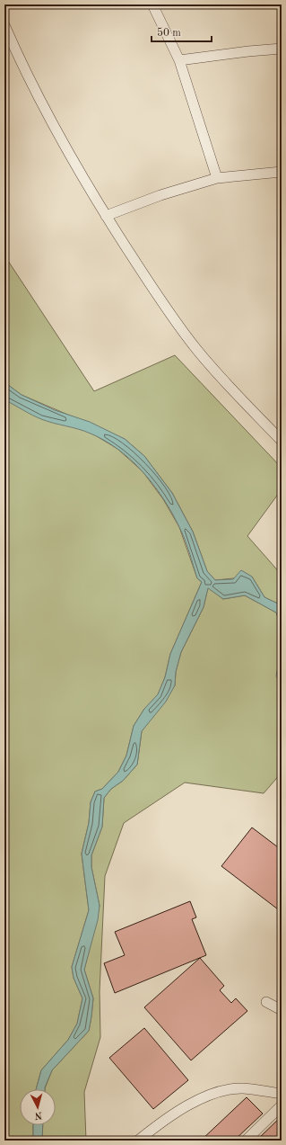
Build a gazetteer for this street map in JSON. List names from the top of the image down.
{
  "scale_bar": "50 m",
  "north": "bottom"
}
